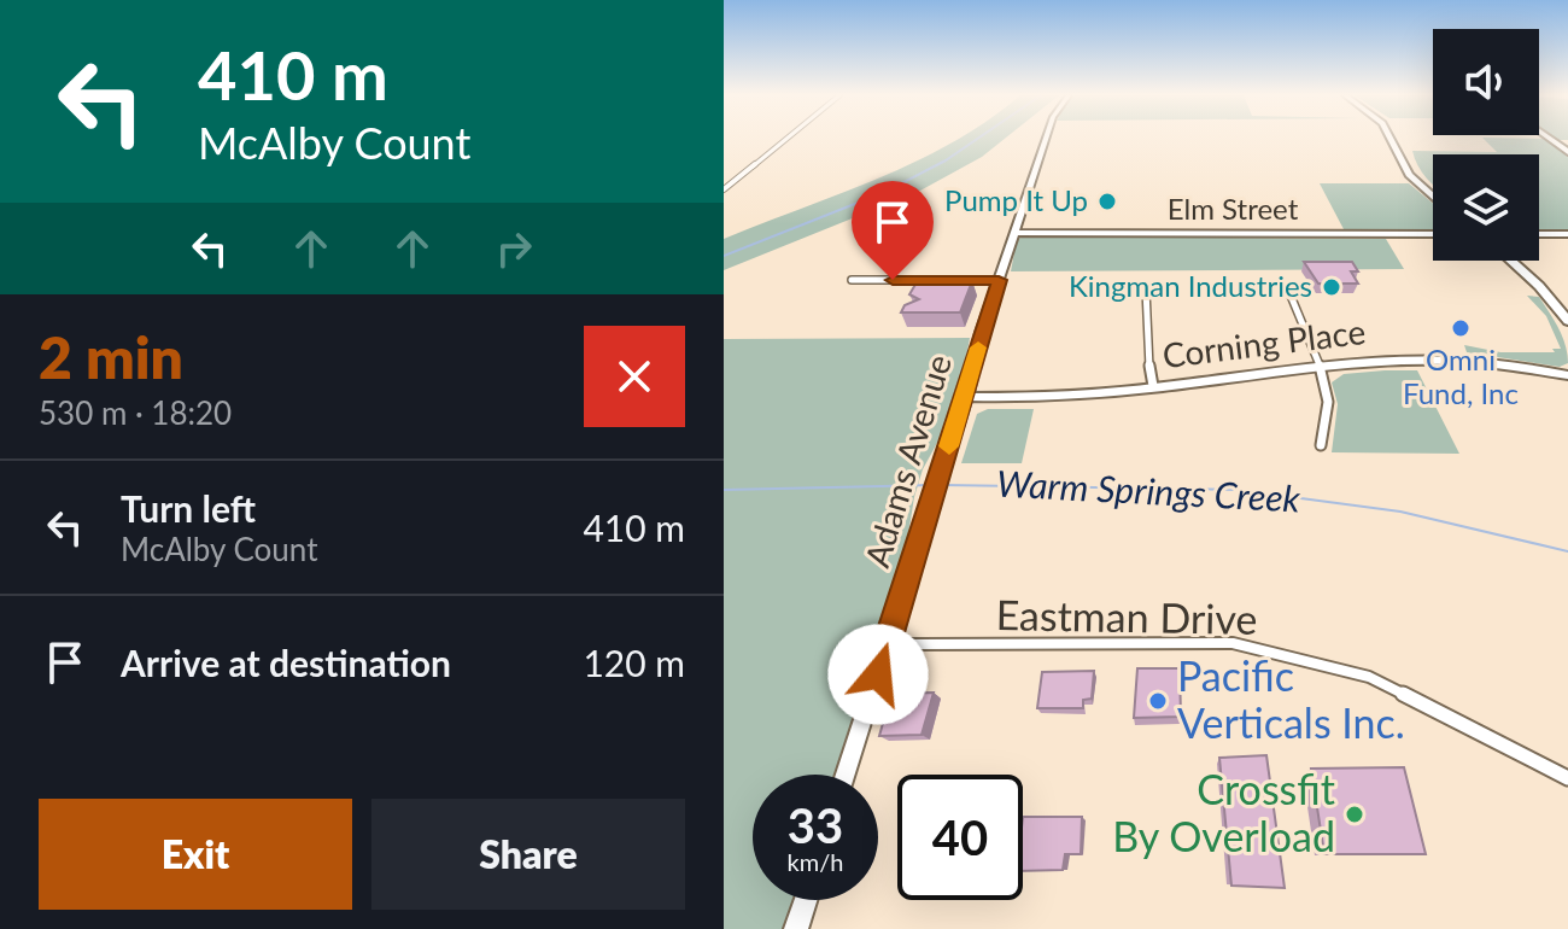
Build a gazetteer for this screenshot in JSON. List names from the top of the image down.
{
  "streets": {
    "street": [
      "Elm Street",
      "Corning Place",
      "Adams Avenue",
      "Eastman Drive"
    ]
  },
  "crossings": [
    ["Elm Street", "Adams Avenue"],
    ["Corning Place", "Adams Avenue"],
    ["Adams Avenue", "Eastman Drive"]
  ],
  "water": ["Warm Springs Creek"],
  "places": [
    "Pump It Up",
    "Kingman Industries",
    "Omni Fund, Inc",
    "Pacific Verticals Inc.",
    "Crossfit By Overload"
  ],
  "page": {
    "turn": ["410 m", "McAlby Count"],
    "heading": ["2 min", "530 m · 18:20"],
    "list": [
      {
        "name": "Turn left",
        "note": "McAlby Count",
        "value": "410 m"
      },
      {
        "name": "Arrive at destination",
        "value": "120 m"
      }
    ],
    "speed": "33 km/h",
    "limit": "40",
    "buttons": ["Exit", "Share"]
  }
}
